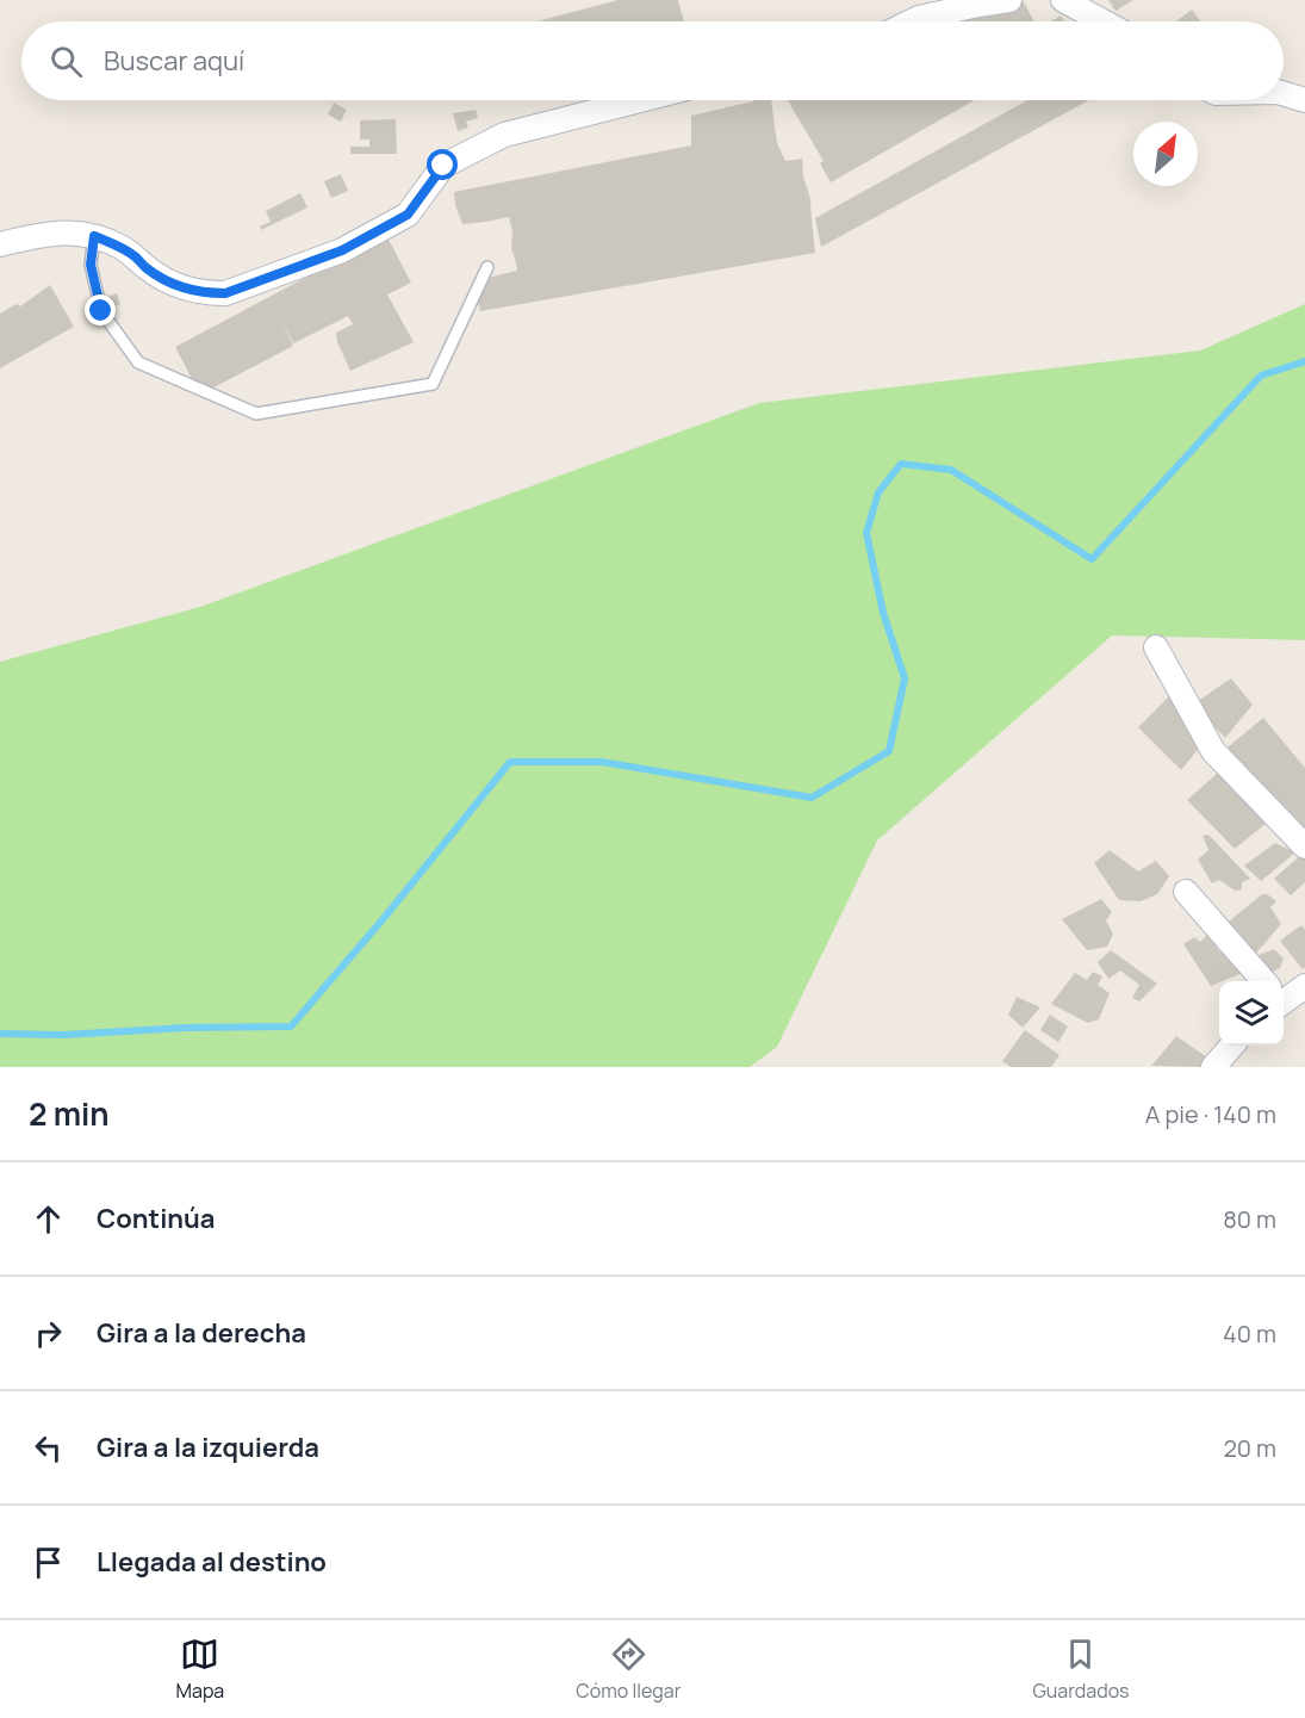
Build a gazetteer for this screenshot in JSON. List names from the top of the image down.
{
  "north": "top right",
  "page": {
    "search": "Buscar aquí",
    "heading": ["2 min", "A pie · 140 m"],
    "list": [
      ["Continúa", "80 m"],
      ["Gira a la derecha", "40 m"],
      ["Gira a la izquierda", "20 m"],
      "Llegada al destino"
    ],
    "nav": ["Mapa", "Cómo llegar", "Guardados"]
  }
}
